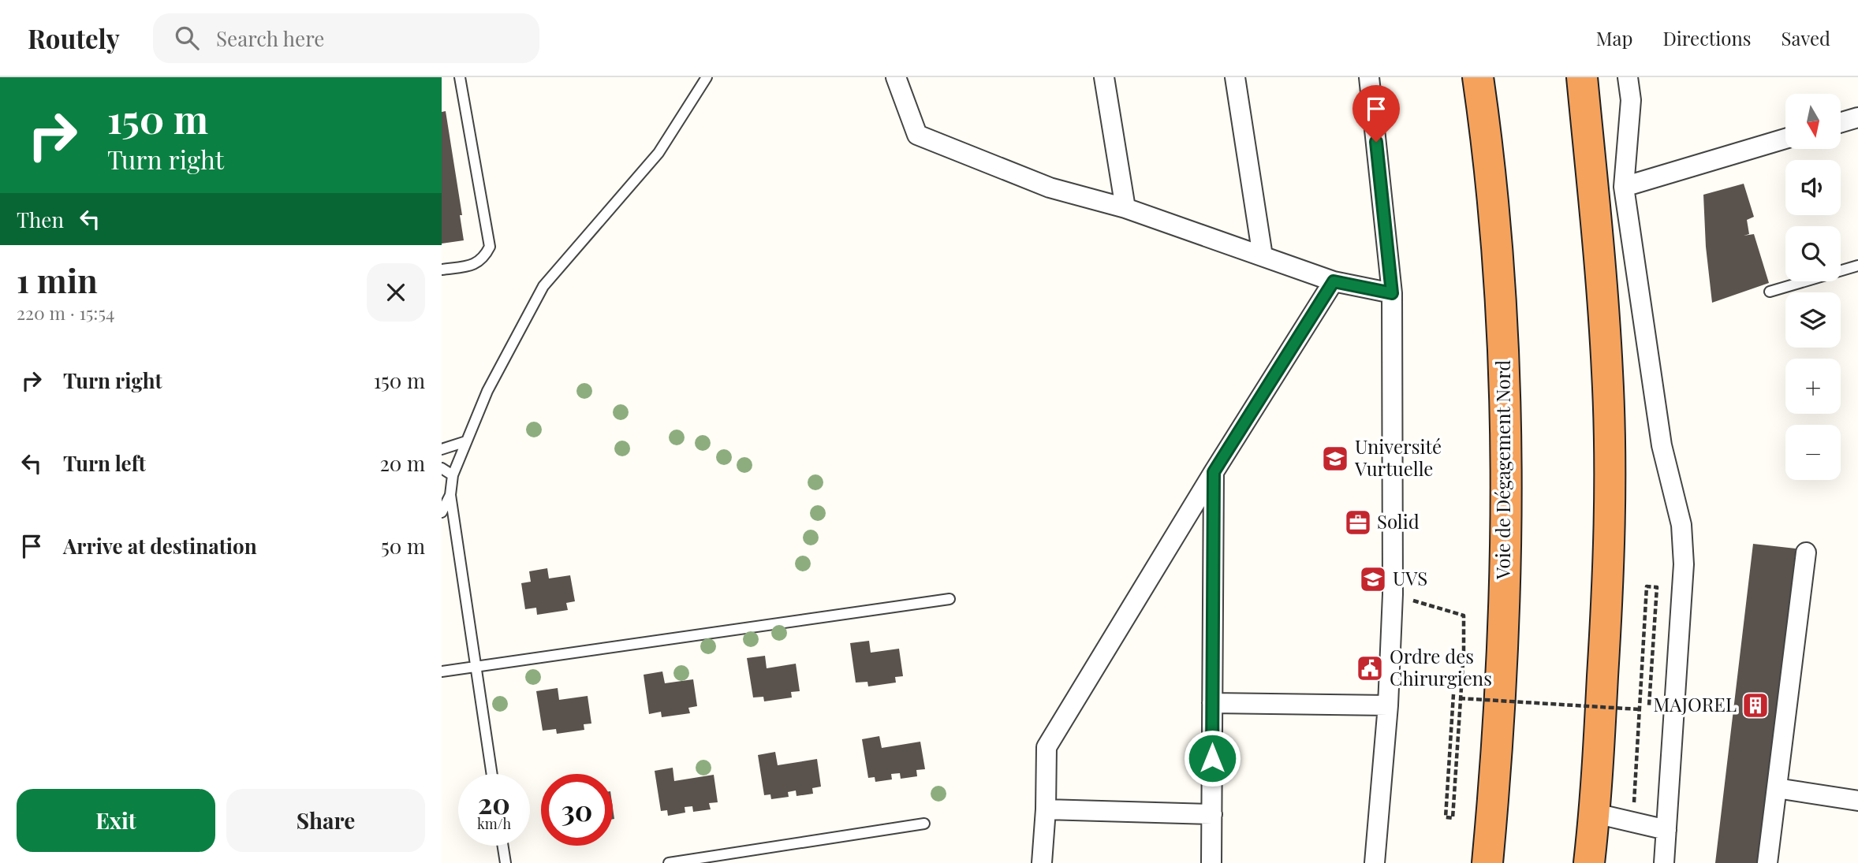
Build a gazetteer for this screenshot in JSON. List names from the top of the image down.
{
  "streets": {
    "highway": ["Voie de Dégagement Nord"]
  },
  "places": {
    "school or university": ["Université Vurtuelle", "UVS"],
    "office": ["Solid"],
    "public building": ["Ordre des Chirurgiens"],
    "building": ["MAJOREL"]
  },
  "north": "bottom",
  "page": {
    "header": "Routely",
    "search": "Search here",
    "nav": ["Map", "Directions", "Saved"],
    "turn": ["150 m", "Turn right"],
    "map_buttons": ["+", "−"],
    "then": "Then",
    "heading": ["1 min", "220 m · 15:54"],
    "list": [
      {
        "name": "Turn right",
        "value": "150 m"
      },
      {
        "name": "Turn left",
        "value": "20 m"
      },
      {
        "name": "Arrive at destination",
        "value": "50 m"
      }
    ],
    "speed": "20 km/h",
    "limit": "30",
    "buttons": ["Exit", "Share"]
  }
}
